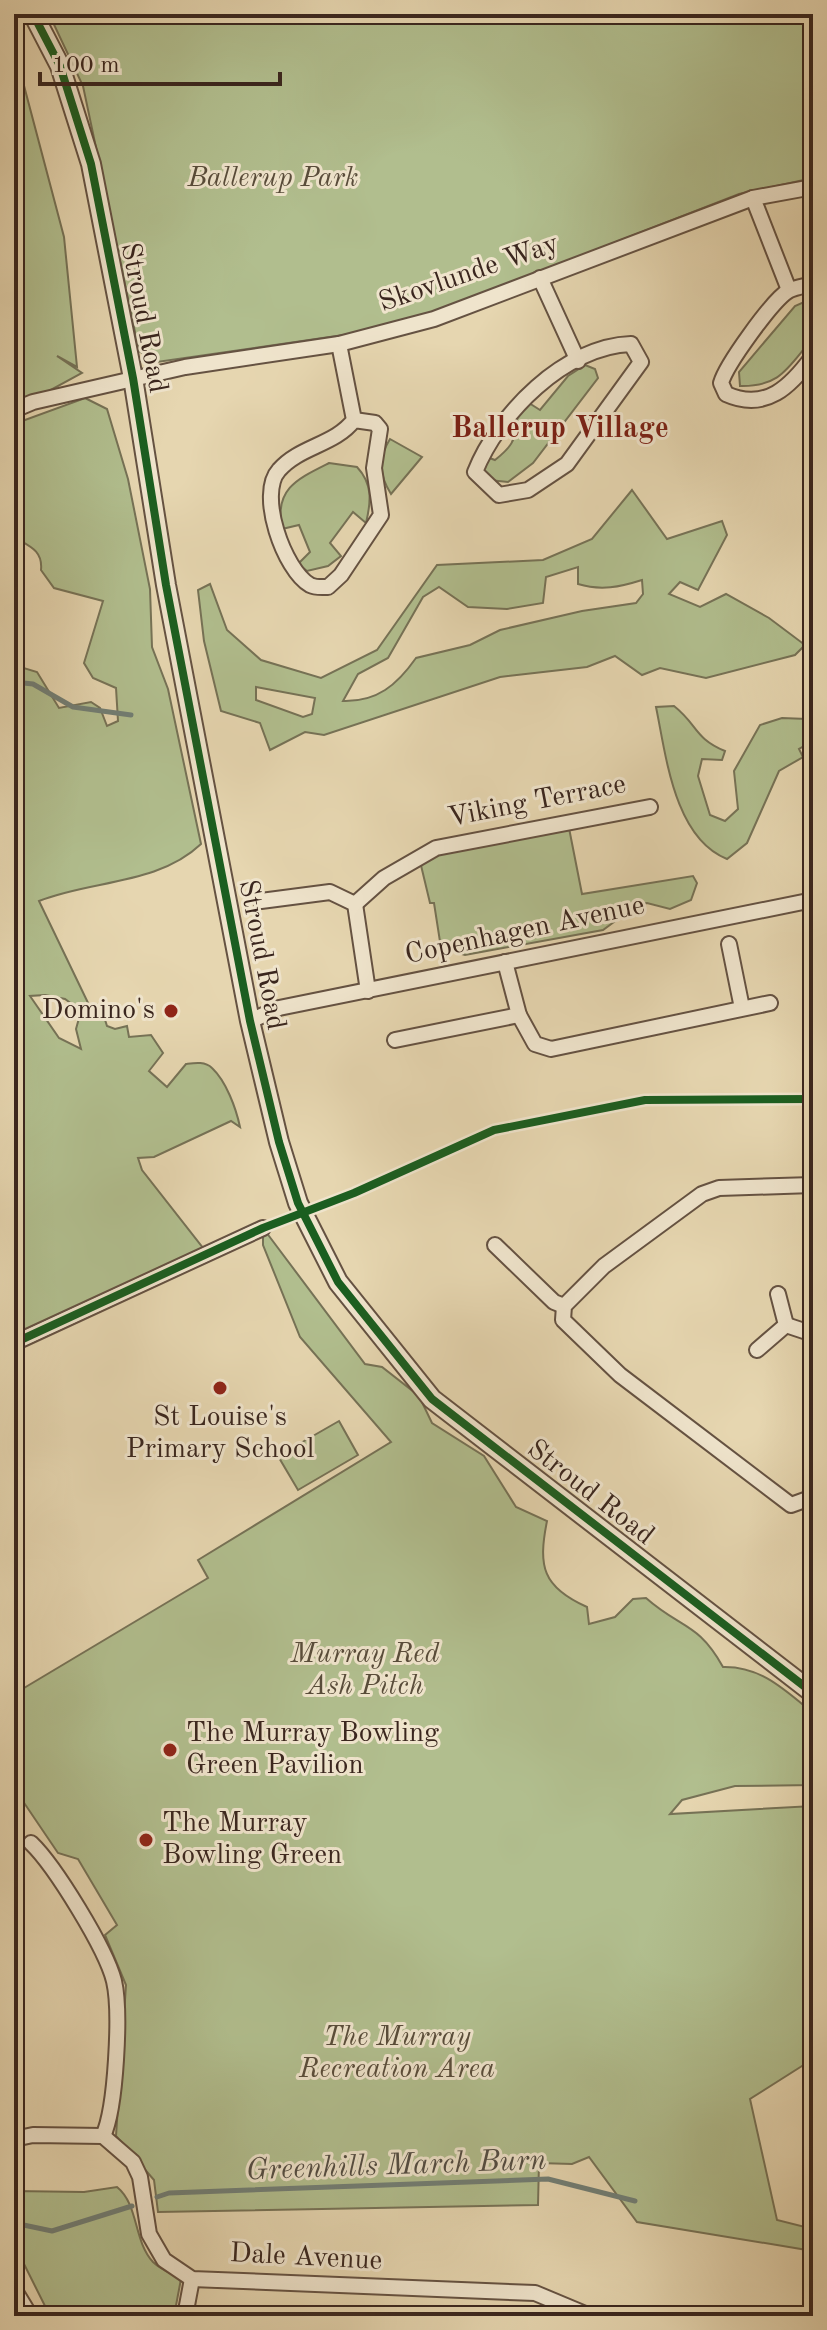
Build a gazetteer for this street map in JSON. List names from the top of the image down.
{
  "streets": {
    "street": [
      "Skovlunde Way",
      "Stroud Road",
      "Viking Terrace",
      "Copenhagen Avenue",
      "Dale Avenue"
    ]
  },
  "crossings": [
    ["Skovlunde Way", "Stroud Road"],
    ["Stroud Road", "Copenhagen Avenue"]
  ],
  "districts": ["Ballerup Village"],
  "water": ["Greenhills March Burn"],
  "parks": ["Ballerup Park", "Murray Red Ash Pitch", "The Murray Recreation Area"],
  "places": [
    "Domino's",
    "St Louise's Primary School",
    "The Murray Bowling Green Pavilion",
    "The Murray Bowling Green"
  ],
  "scale_bar": "100 m"
}
